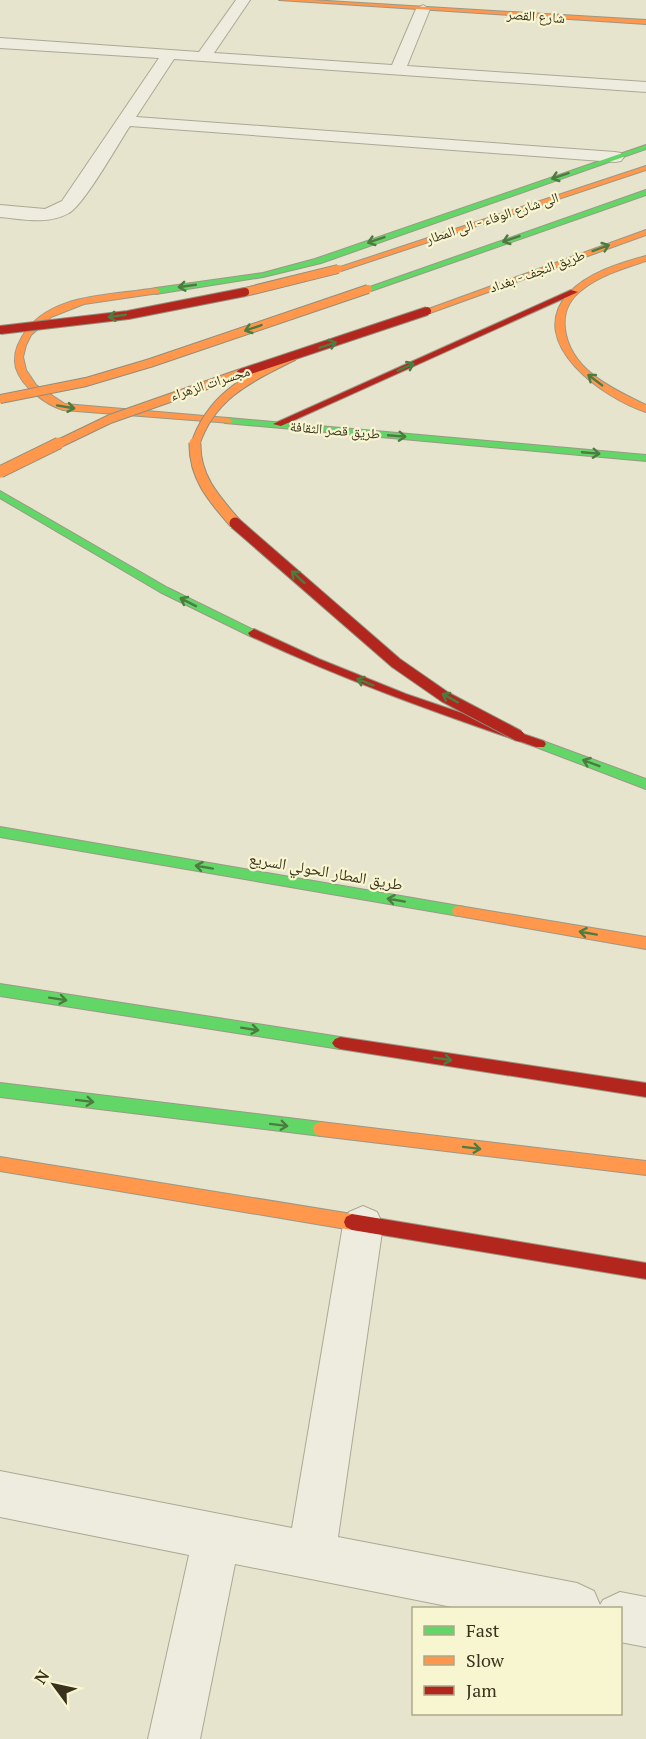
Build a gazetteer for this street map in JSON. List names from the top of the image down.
{
  "streets": {
    "main road": [
      "شارع القصر",
      "الى شارع الوفاء - الى المطار",
      "طريق النجف - بغداد",
      "مجسرات الزهراء",
      "طريق قصر الثقافة",
      "طريق المطار الحولي السريع"
    ]
  },
  "crossings": [
    ["طريق النجف - بغداد", "مجسرات الزهراء"]
  ],
  "one_way": ["طريق المطار الحولي السريع"],
  "legend": ["Fast", "Slow", "Jam"],
  "north": "top left"
}
